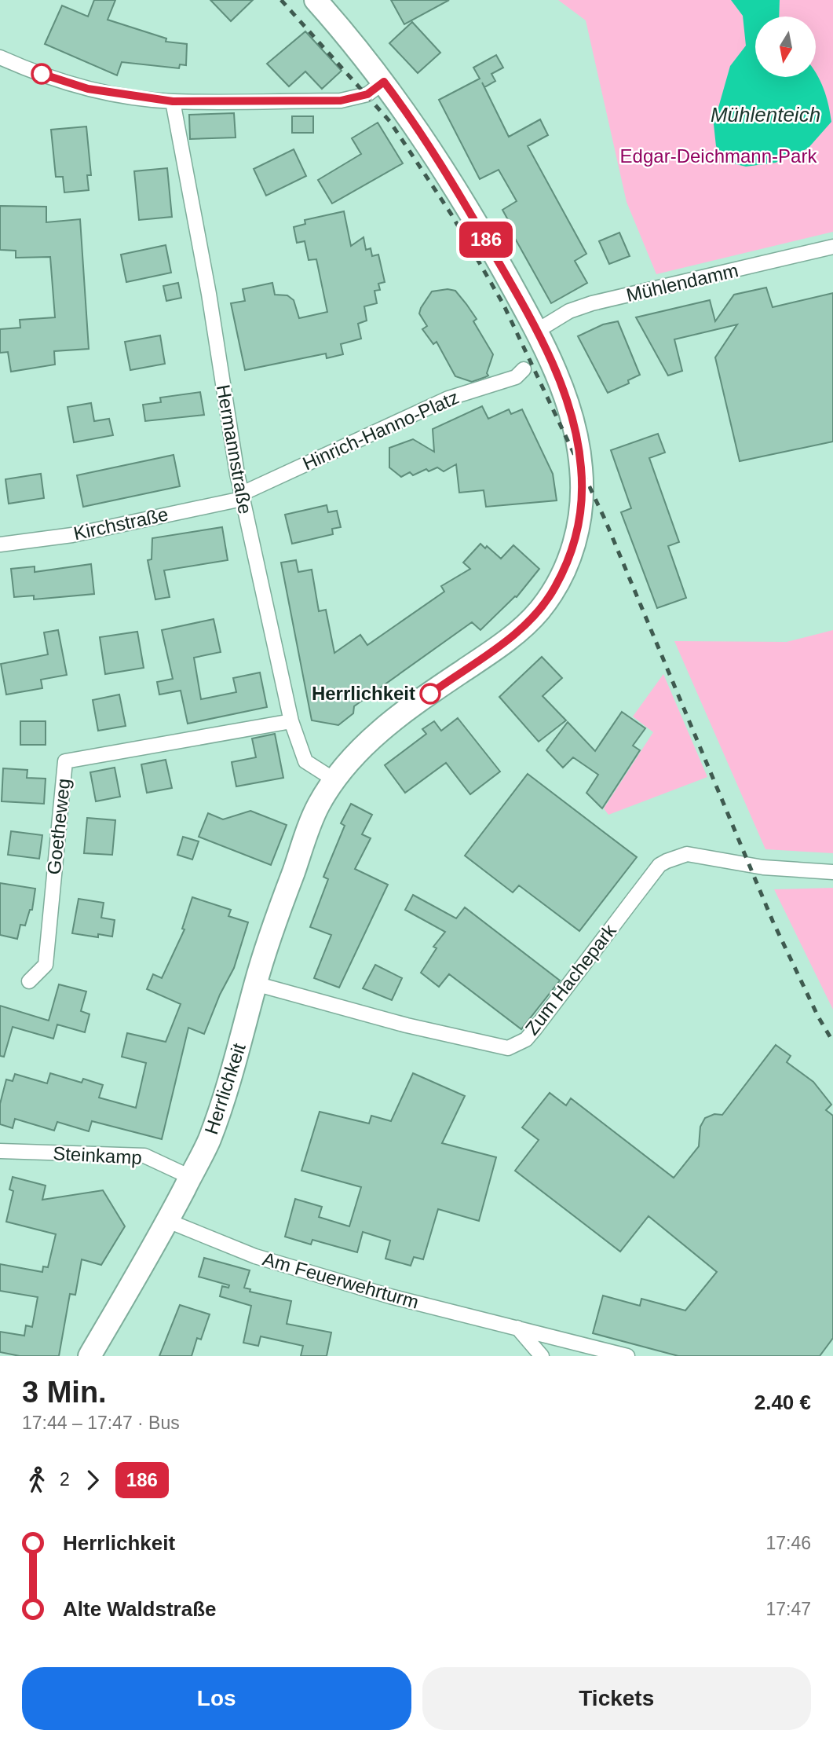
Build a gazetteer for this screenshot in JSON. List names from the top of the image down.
{
  "streets": {
    "main road": ["Herrlichkeit"],
    "street": [
      "Mühlendamm",
      "Hinrich-Hanno-Platz",
      "Hermannstraße",
      "Kirchstraße",
      "Goetheweg",
      "Zum Hachepark",
      "Steinkamp",
      "Am Feuerwehrturm"
    ]
  },
  "crossings": [
    ["Mühlendamm", "Herrlichkeit"],
    ["Hinrich-Hanno-Platz", "Hermannstraße"],
    ["Hinrich-Hanno-Platz", "Kirchstraße"],
    ["Hermannstraße", "Kirchstraße"],
    ["Hermannstraße", "Goetheweg"],
    ["Hermannstraße", "Herrlichkeit"],
    ["Zum Hachepark", "Herrlichkeit"],
    ["Herrlichkeit", "Steinkamp"],
    ["Herrlichkeit", "Am Feuerwehrturm"]
  ],
  "water": ["Mühlenteich"],
  "parks": ["Edgar-Deichmann-Park"],
  "places": ["Herrlichkeit"],
  "lines": ["bus line 186"],
  "north": "bottom",
  "page": {
    "on_map": "186",
    "heading": ["3 Min.", "17:44 – 17:47 · Bus", "2.40 €"],
    "legs": ["2", "186"],
    "list": [
      {
        "name": "Herrlichkeit",
        "value": "17:46"
      },
      {
        "name": "Alte Waldstraße",
        "value": "17:47"
      }
    ],
    "buttons": ["Los", "Tickets"]
  }
}
